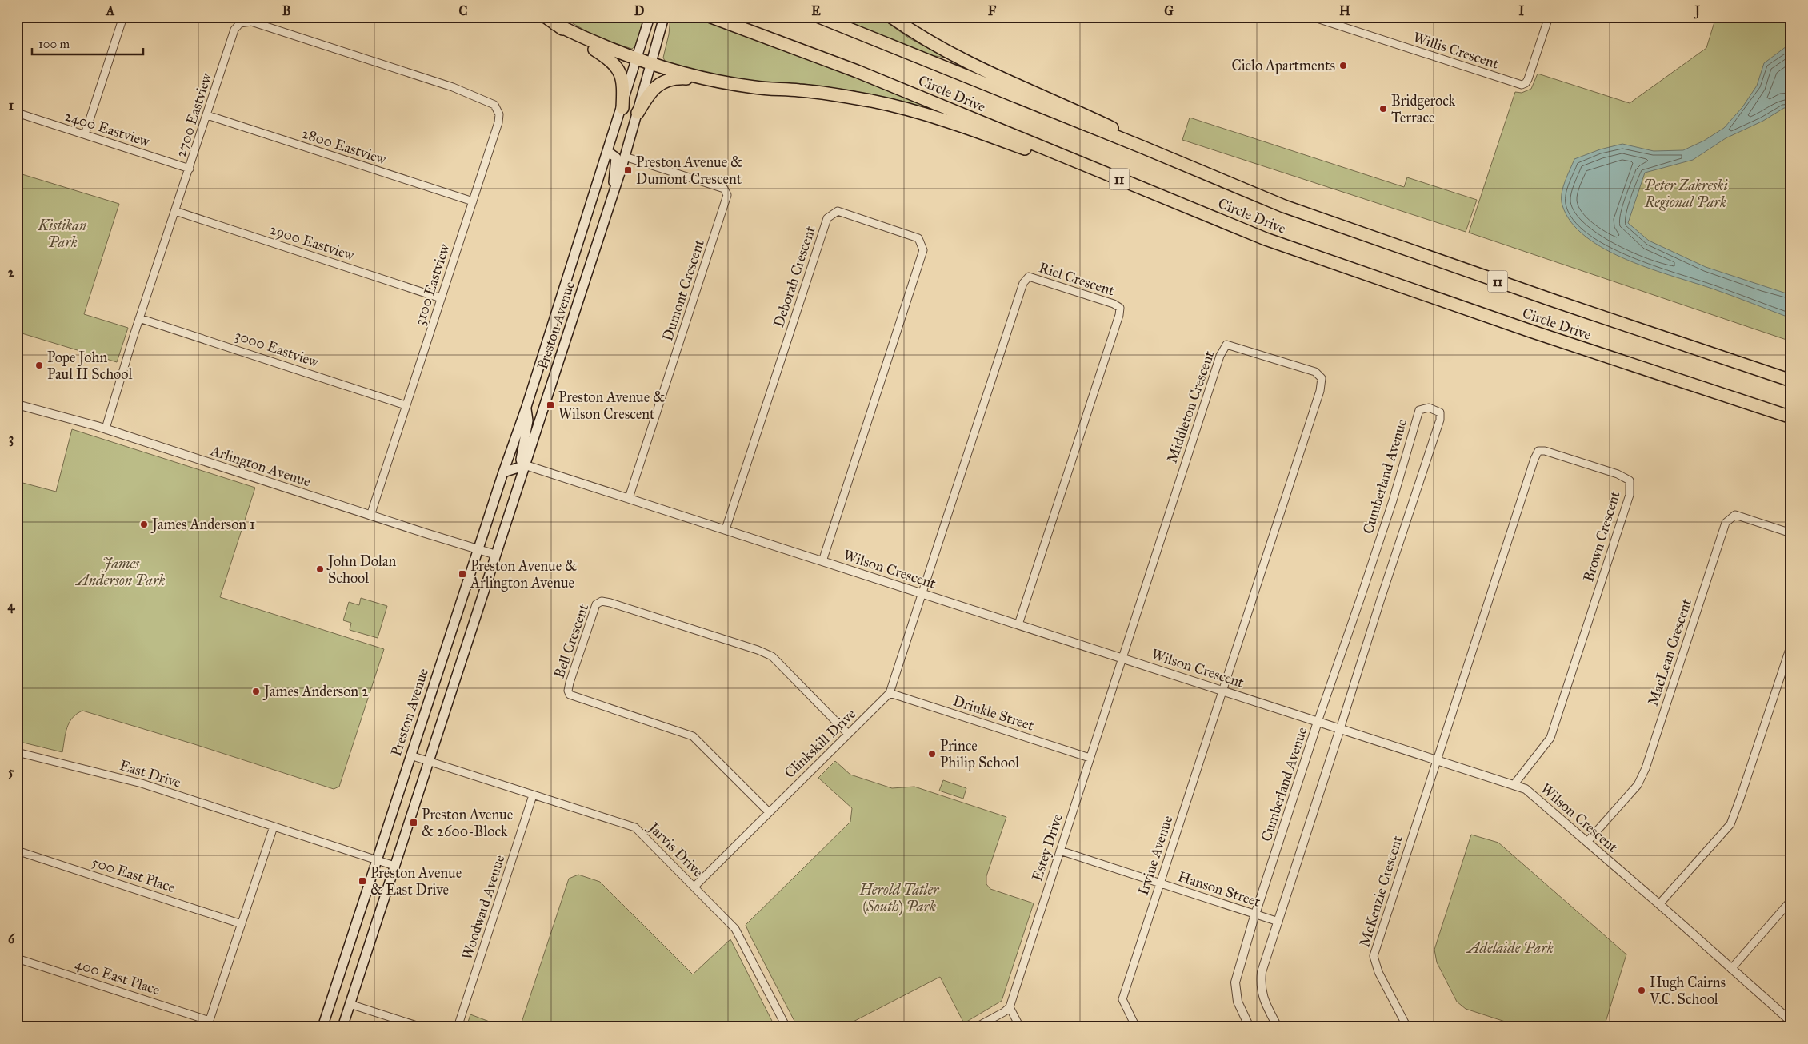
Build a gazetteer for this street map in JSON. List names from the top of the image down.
{
  "streets": {
    "highway": ["Circle Drive", "11"],
    "main road": ["Preston Avenue"],
    "street": [
      "Willis Crescent",
      "2700 Eastview",
      "2400 Eastview",
      "2800 Eastview",
      "2900 Eastview",
      "Deborah Crescent",
      "Riel Crescent",
      "3100 Eastview",
      "Dumont Crescent",
      "3000 Eastview",
      "Middleton Crescent",
      "Arlington Avenue",
      "Cumberland Avenue",
      "Brown Crescent",
      "Wilson Crescent",
      "Bell Crescent",
      "MacLean Crescent",
      "Drinkle Street",
      "Clinkskill Drive",
      "East Drive",
      "Estey Drive",
      "Jarvis Drive",
      "Irvine Avenue",
      "500 East Place",
      "Hanson Street",
      "McKenzie Crescent",
      "Woodward Avenue",
      "400 East Place"
    ]
  },
  "crossings": [
    ["2700 Eastview", "2400 Eastview"],
    ["2700 Eastview", "2800 Eastview"],
    ["2700 Eastview", "2900 Eastview"],
    ["2700 Eastview", "3100 Eastview"],
    ["2700 Eastview", "3000 Eastview"],
    ["2700 Eastview", "Arlington Avenue"],
    ["2800 Eastview", "3100 Eastview"],
    ["2900 Eastview", "3100 Eastview"],
    ["Deborah Crescent", "Wilson Crescent"],
    ["Riel Crescent", "Wilson Crescent"],
    ["Riel Crescent", "Clinkskill Drive"],
    ["3100 Eastview", "3000 Eastview"],
    ["3100 Eastview", "Arlington Avenue"],
    ["Dumont Crescent", "Preston Avenue"],
    ["Dumont Crescent", "Wilson Crescent"],
    ["Preston Avenue", "Arlington Avenue"],
    ["Preston Avenue", "Wilson Crescent"],
    ["Preston Avenue", "East Drive"],
    ["Preston Avenue", "Jarvis Drive"],
    ["Middleton Crescent", "Wilson Crescent"],
    ["Middleton Crescent", "Estey Drive"],
    ["Middleton Crescent", "Irvine Avenue"],
    ["Cumberland Avenue", "Wilson Crescent"],
    ["Cumberland Avenue", "Hanson Street"],
    ["Brown Crescent", "Wilson Crescent"],
    ["Brown Crescent", "McKenzie Crescent"],
    ["Wilson Crescent", "MacLean Crescent"],
    ["Wilson Crescent", "Clinkskill Drive"],
    ["Wilson Crescent", "Estey Drive"],
    ["Wilson Crescent", "Irvine Avenue"],
    ["Wilson Crescent", "McKenzie Crescent"],
    ["Bell Crescent", "Clinkskill Drive"],
    ["Drinkle Street", "Clinkskill Drive"],
    ["Drinkle Street", "Estey Drive"],
    ["Clinkskill Drive", "Jarvis Drive"],
    ["Estey Drive", "Hanson Street"],
    ["Jarvis Drive", "Woodward Avenue"],
    ["Irvine Avenue", "Hanson Street"]
  ],
  "parks": [
    "Peter Zakreski Regional Park",
    "Kistikan Park",
    "James Anderson Park",
    "Herold Tatler (South) Park",
    "Adelaide Park"
  ],
  "places": {
    "other": [
      "Cielo Apartments",
      "Bridgerock Terrace",
      "Pope John Paul II School",
      "James Anderson 1",
      "John Dolan School",
      "James Anderson 2",
      "Prince Philip School",
      "Hugh Cairns V.C. School"
    ],
    "transit": [
      "Preston Avenue & Dumont Crescent",
      "Preston Avenue & Wilson Crescent",
      "Preston Avenue & Arlington Avenue",
      "Preston Avenue & 2600-Block",
      "Preston Avenue & East Drive"
    ]
  },
  "scale_bar": "100 m",
  "grid": {
    "columns": [
      "A",
      "B",
      "C",
      "D",
      "E",
      "F",
      "G",
      "H",
      "I",
      "J"
    ],
    "rows": [
      "1",
      "2",
      "3",
      "4",
      "5",
      "6"
    ]
  }
}
